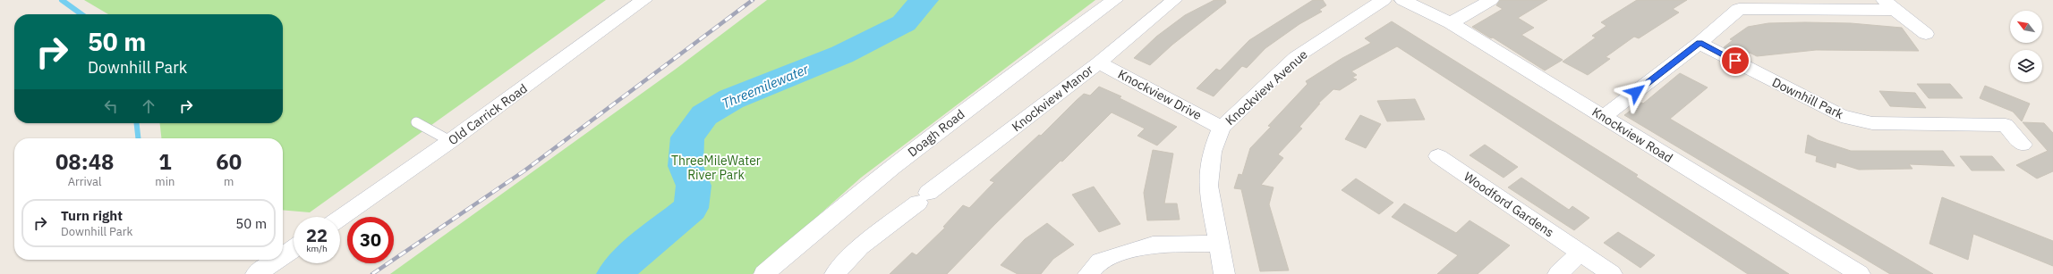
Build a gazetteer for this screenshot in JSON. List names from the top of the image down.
{
  "streets": {
    "main road": ["Old Carrick Road", "Doagh Road"],
    "street": [
      "Knockview Avenue",
      "Knockview Drive",
      "Knockview Manor",
      "Downhill Park",
      "Knockview Road",
      "Woodford Gardens"
    ]
  },
  "crossings": [
    ["Knockview Avenue", "Knockview Drive"],
    ["Knockview Drive", "Knockview Manor"]
  ],
  "water": ["Threemilewater"],
  "parks": ["ThreeMileWater River Park"],
  "north": "top left",
  "page": {
    "turn": ["50 m", "Downhill Park"],
    "eta": [
      "08:48",
      "Arrival",
      "1",
      "min",
      "60",
      "m"
    ],
    "list": [
      {
        "name": "Turn right",
        "note": "Downhill Park",
        "value": "50 m"
      }
    ],
    "speed": "22 km/h",
    "limit": "30"
  }
}
